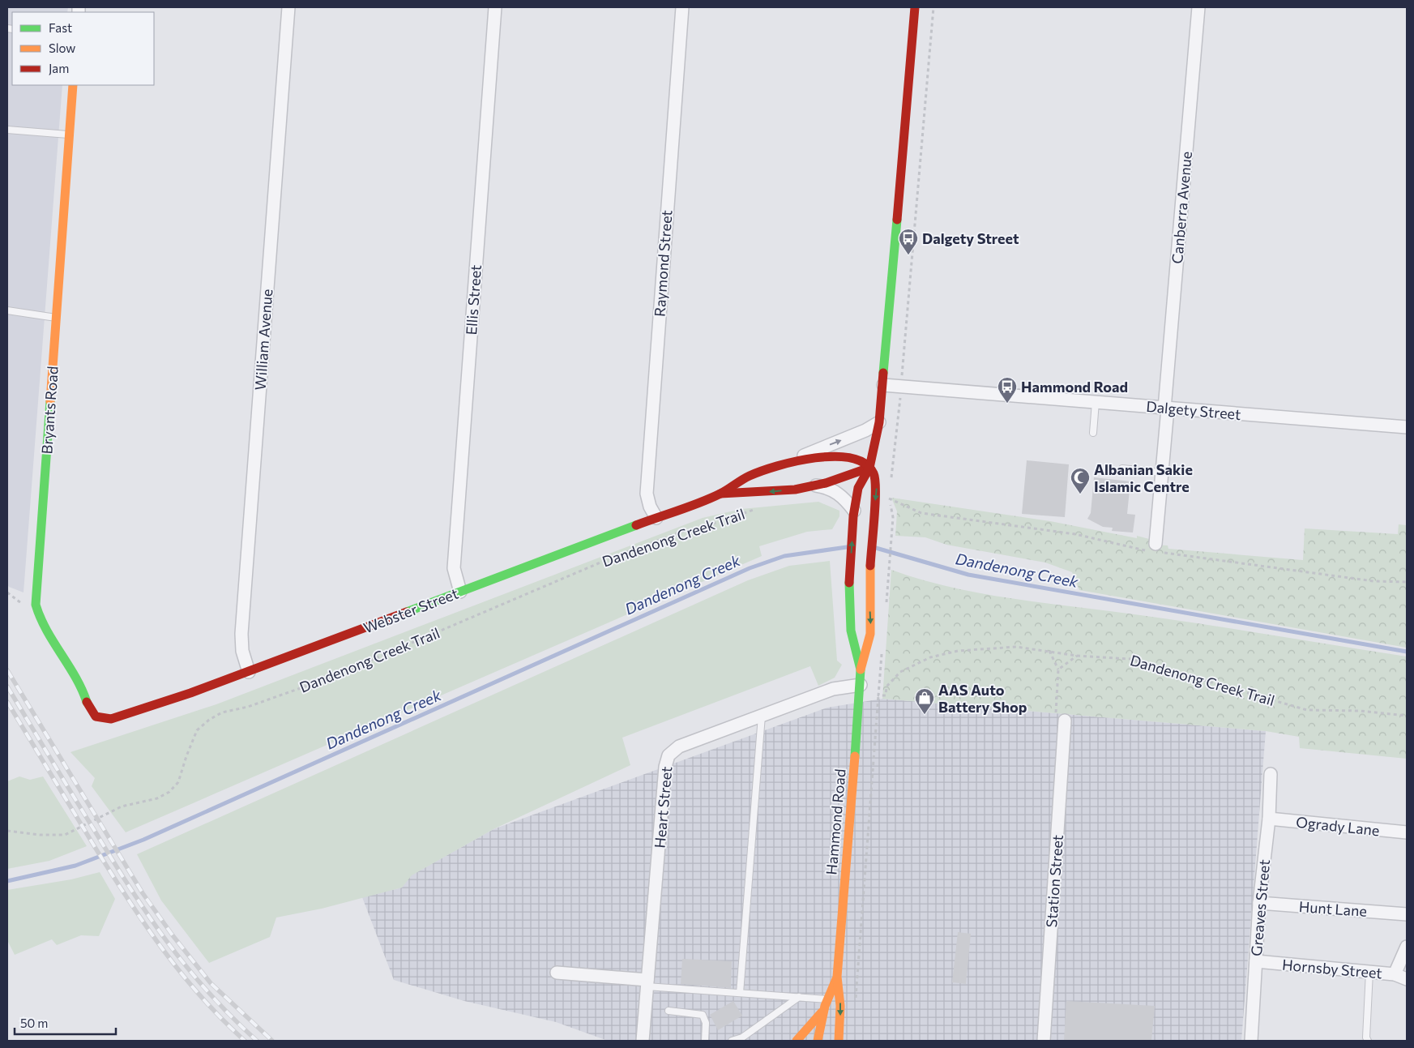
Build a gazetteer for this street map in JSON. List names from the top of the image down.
{
  "streets": {
    "street": [
      "Canberra Avenue",
      "Raymond Street",
      "Ellis Street",
      "William Avenue",
      "Bryants Road",
      "Dalgety Street",
      "Webster Street",
      "Heart Street",
      "Hammond Road",
      "Ogrady Lane",
      "Station Street",
      "Greaves Street",
      "Hunt Lane",
      "Hornsby Street"
    ],
    "path": ["Dandenong Creek Trail"]
  },
  "crossings": [
    ["Canberra Avenue", "Dalgety Street"],
    ["Raymond Street", "Webster Street"],
    ["Ellis Street", "Webster Street"],
    ["William Avenue", "Webster Street"],
    ["Bryants Road", "Webster Street"],
    ["Dalgety Street", "Hammond Road"],
    ["Webster Street", "Hammond Road"],
    ["Heart Street", "Hammond Road"],
    ["Ogrady Lane", "Greaves Street"],
    ["Greaves Street", "Hunt Lane"],
    ["Greaves Street", "Hornsby Street"]
  ],
  "water": ["Dandenong Creek"],
  "places": {
    "bus stop": ["Dalgety Street", "Hammond Road"],
    "mosque": ["Albanian Sakie Islamic Centre"],
    "shop": ["AAS Auto Battery Shop"]
  },
  "legend": ["Fast", "Slow", "Jam"],
  "scale_bar": "50 m"
}
